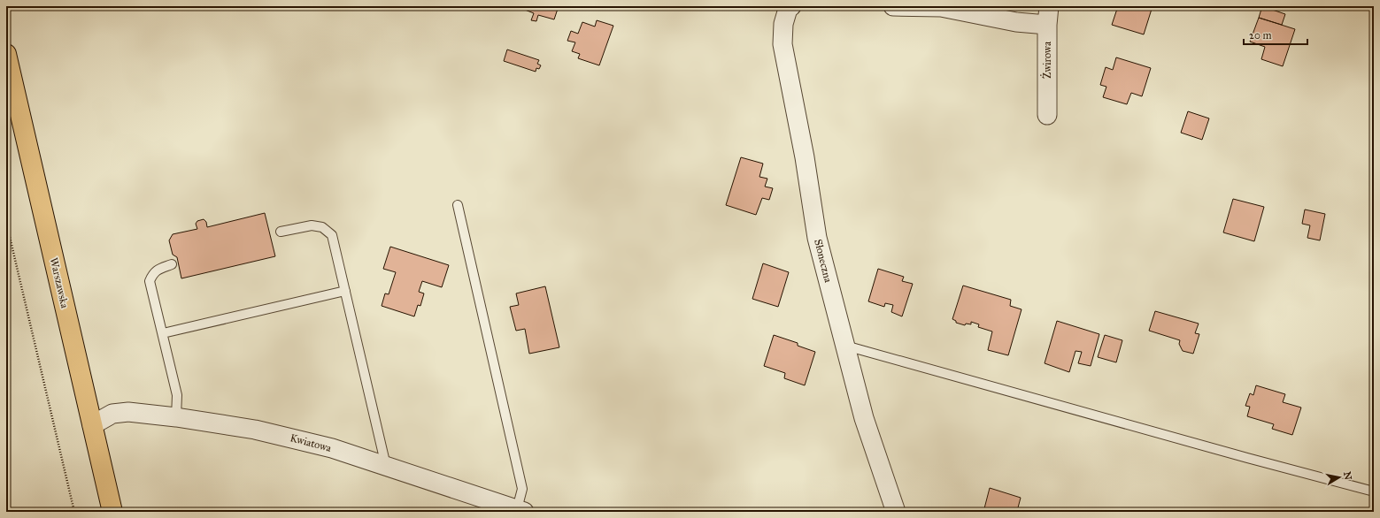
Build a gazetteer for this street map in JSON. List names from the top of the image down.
{
  "streets": {
    "main road": ["Warszawska"],
    "street": ["Żwirowa", "Słoneczna", "Kwiatowa"]
  },
  "crossings": [
    ["Warszawska", "Kwiatowa"]
  ],
  "scale_bar": "20 m",
  "north": "right"
}
